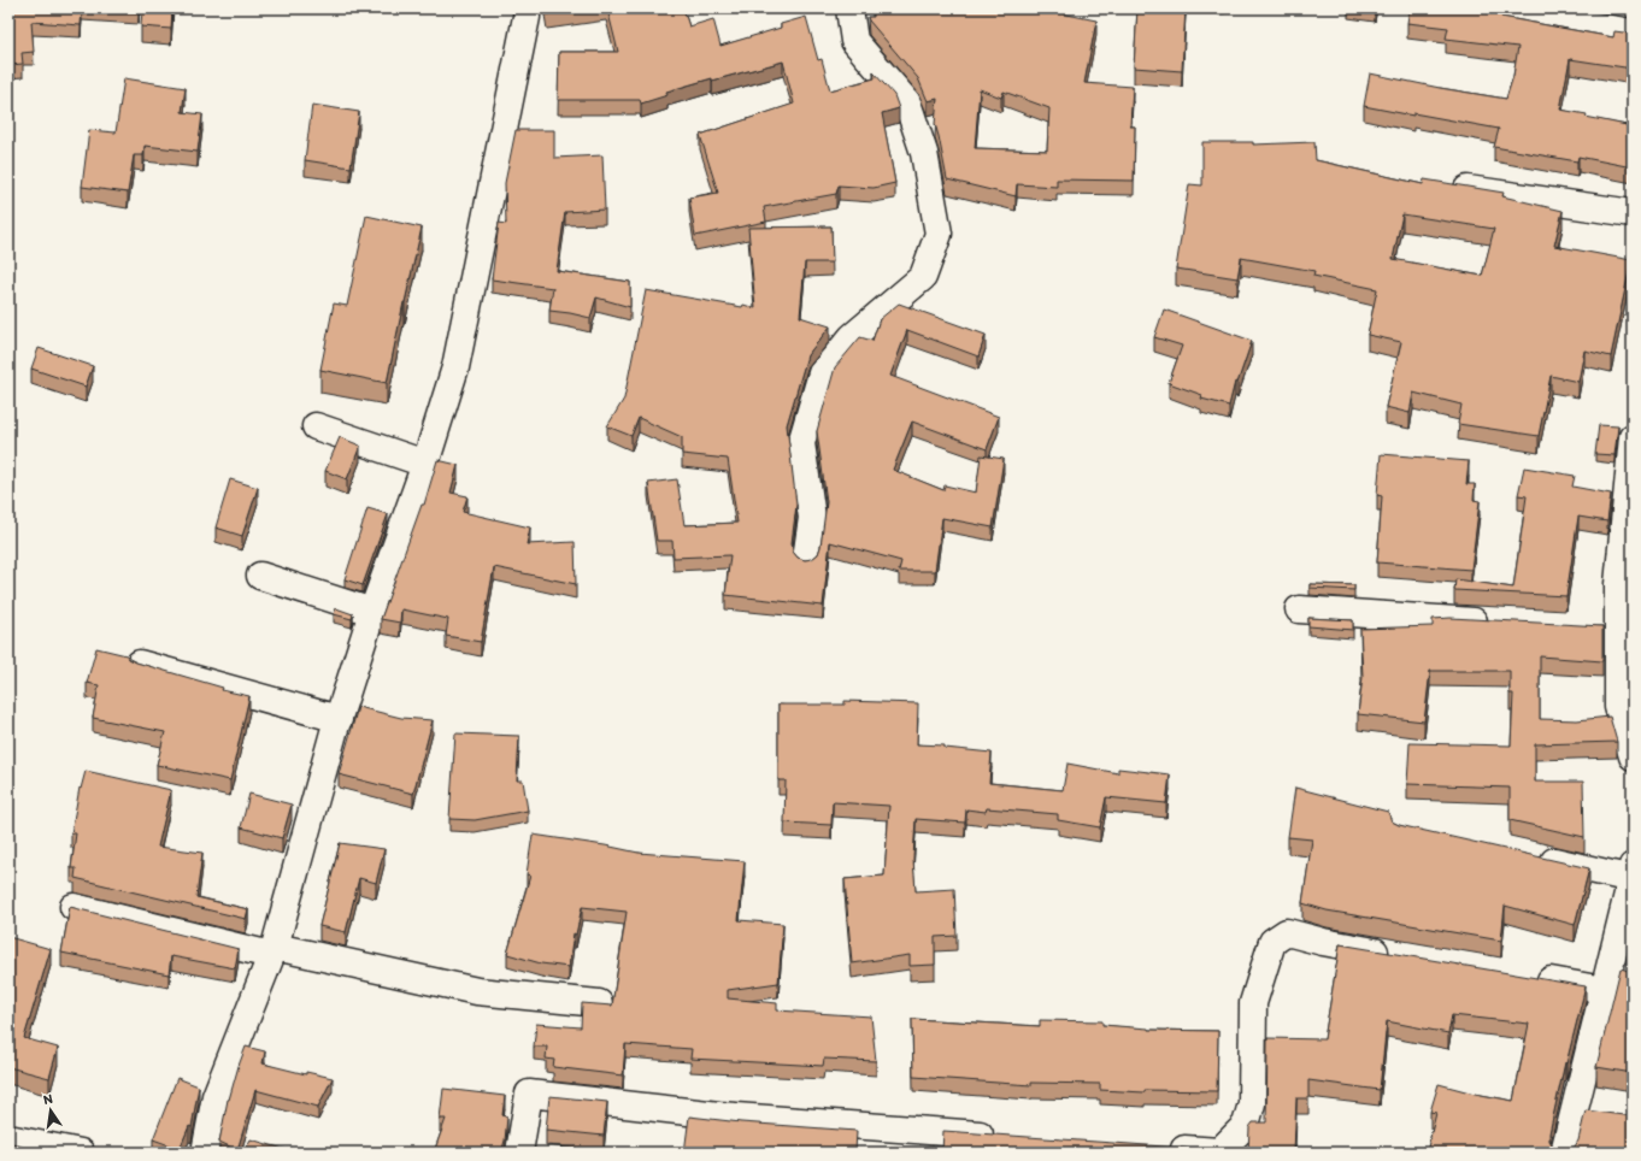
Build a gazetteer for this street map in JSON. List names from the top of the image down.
{
  "north": "top"
}
